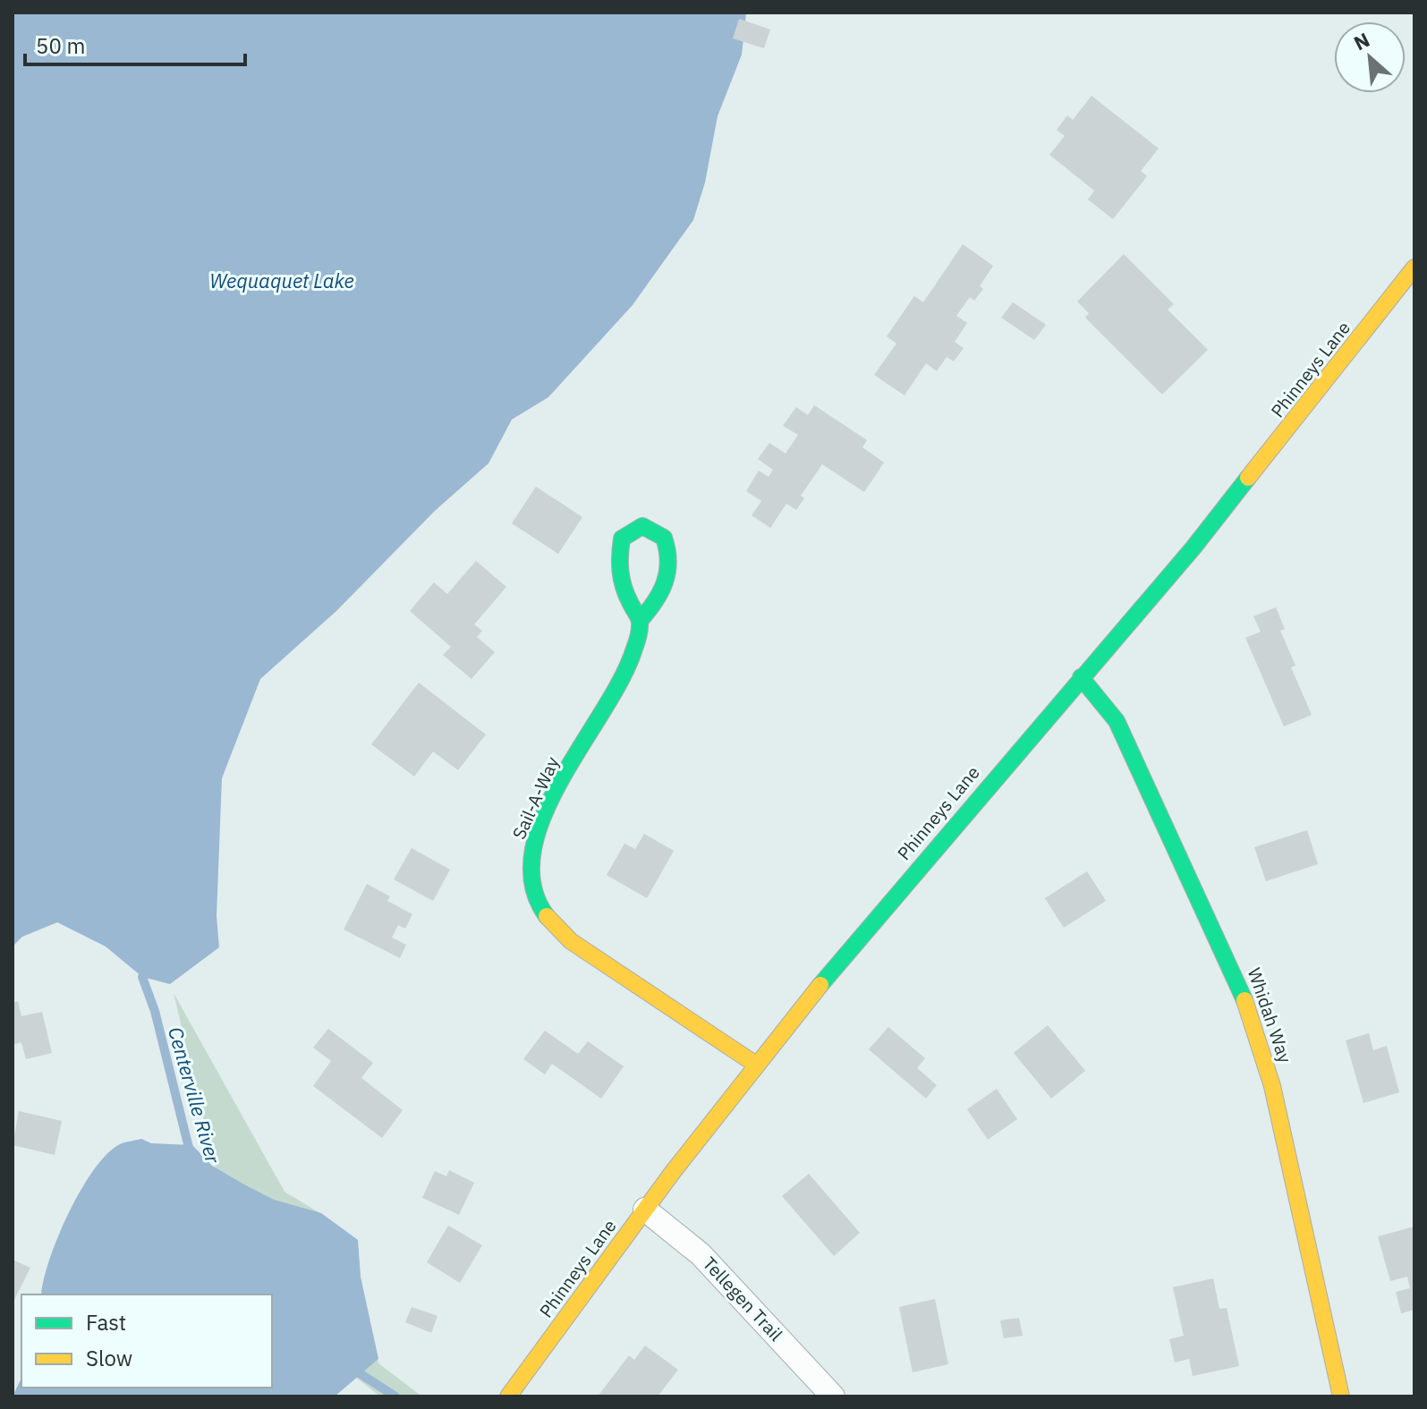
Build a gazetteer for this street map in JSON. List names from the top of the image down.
{
  "streets": {
    "street": [
      "Phinneys Lane",
      "Sail-A-Way",
      "Whidah Way",
      "Tellegen Trail"
    ]
  },
  "crossings": [
    ["Phinneys Lane", "Sail-A-Way"],
    ["Phinneys Lane", "Whidah Way"],
    ["Phinneys Lane", "Tellegen Trail"]
  ],
  "water": ["Wequaquet Lake", "Centerville River"],
  "legend": ["Fast", "Slow"],
  "scale_bar": "50 m",
  "north": "top left"
}
